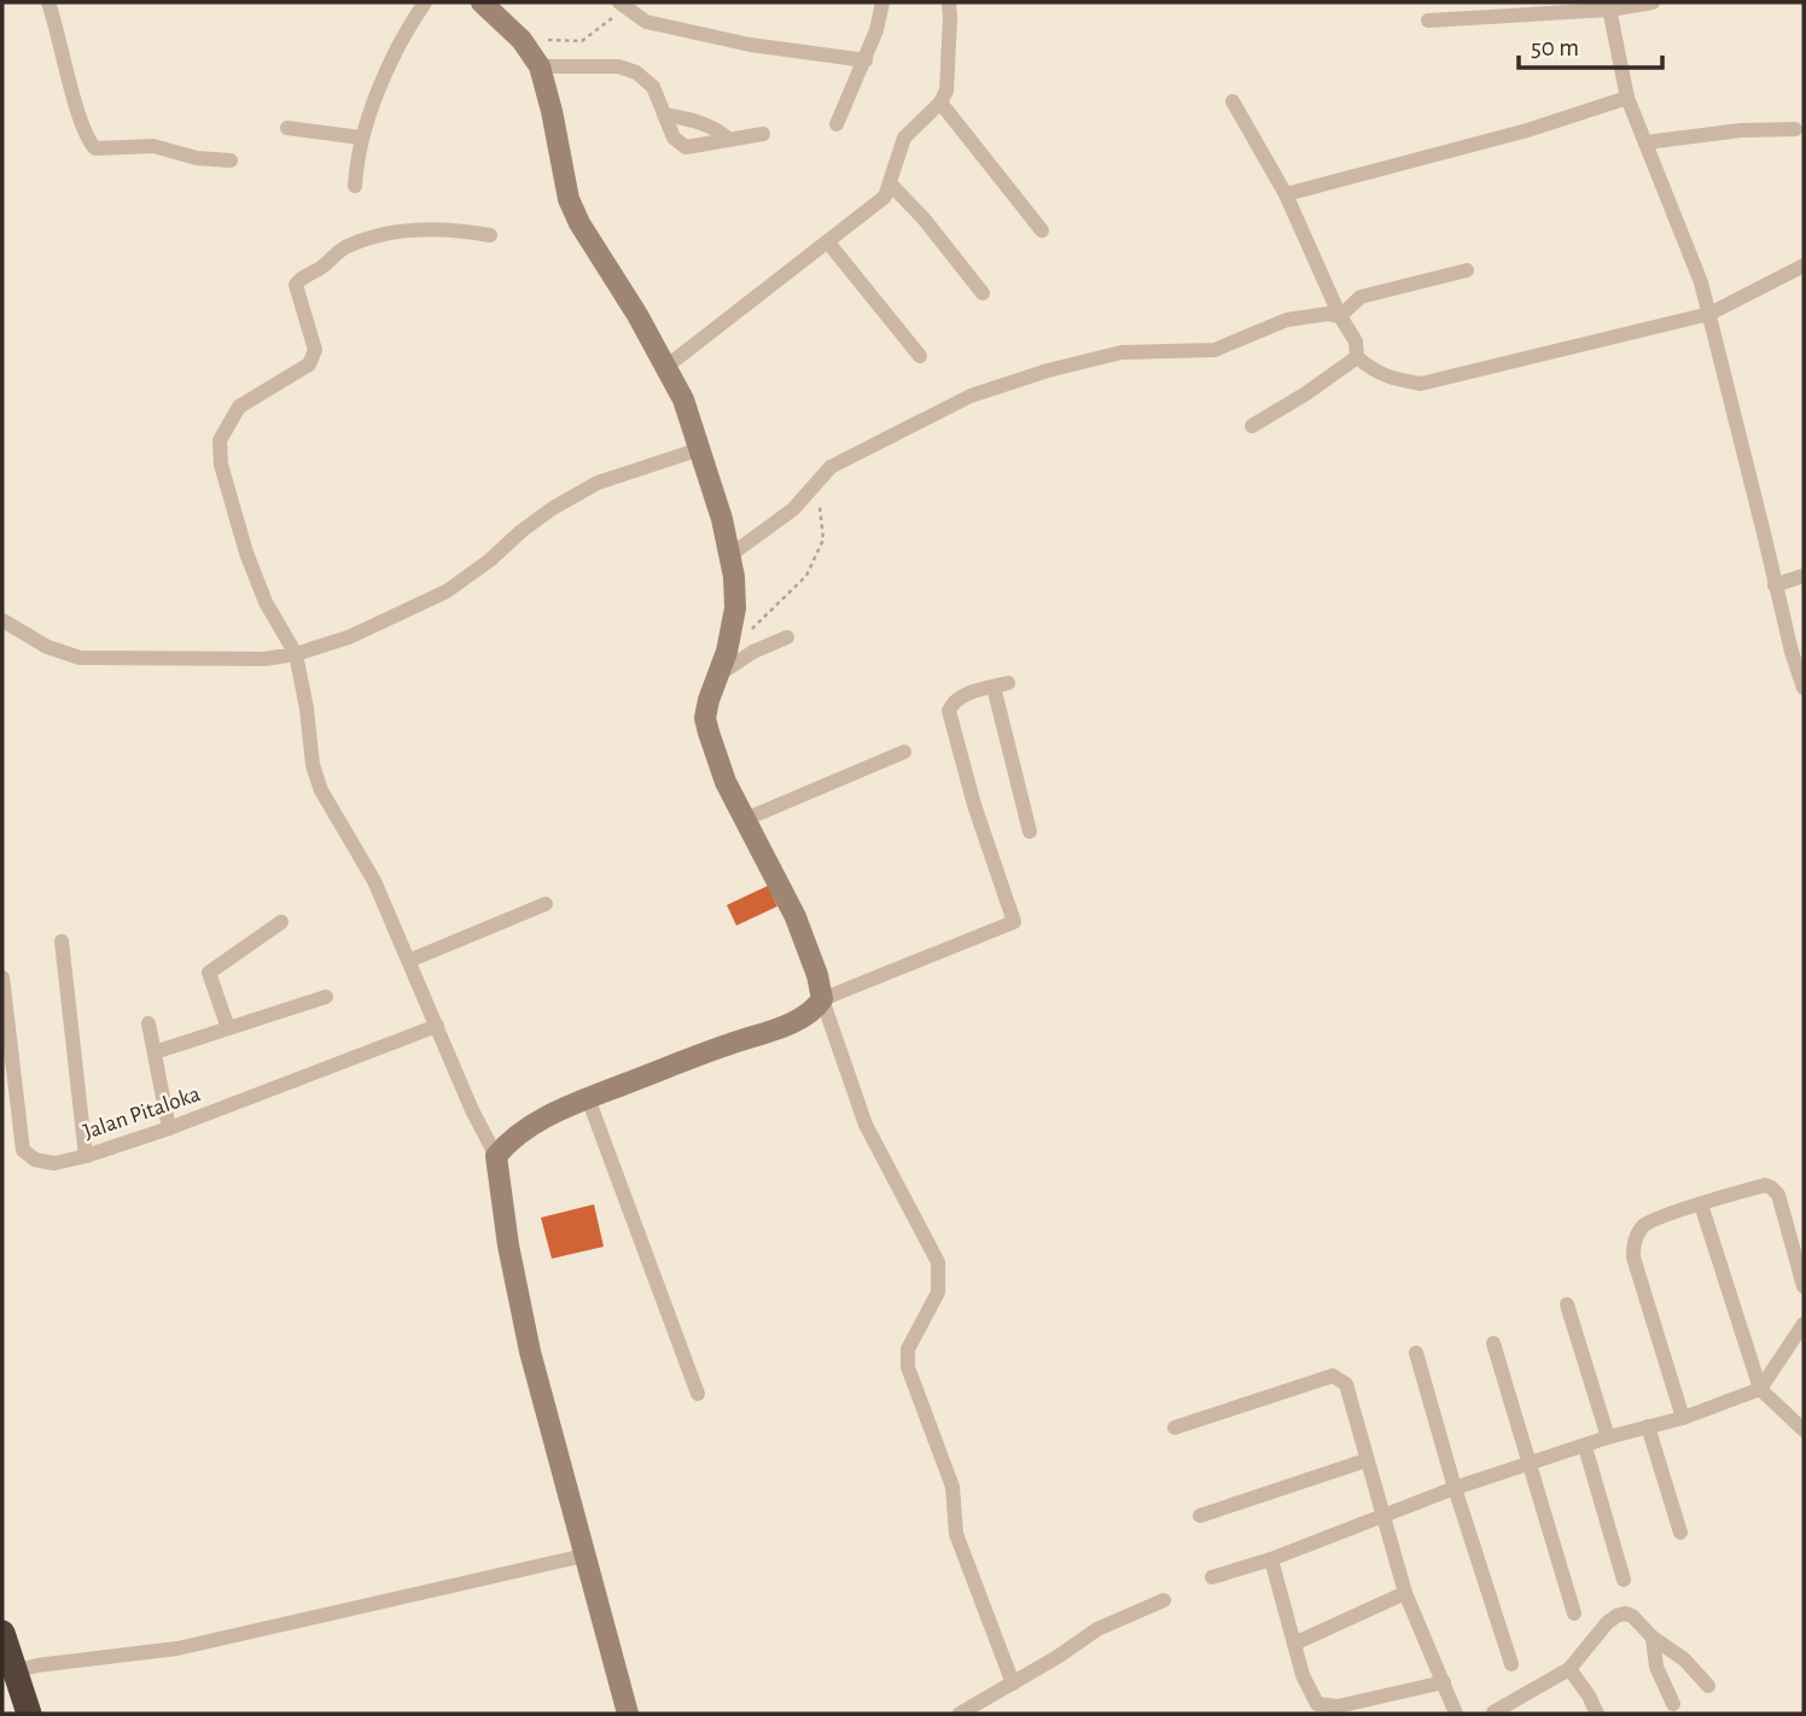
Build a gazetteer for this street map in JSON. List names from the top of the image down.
{
  "streets": {
    "street": ["Jalan Pitaloka"]
  },
  "scale_bar": "50 m"
}
